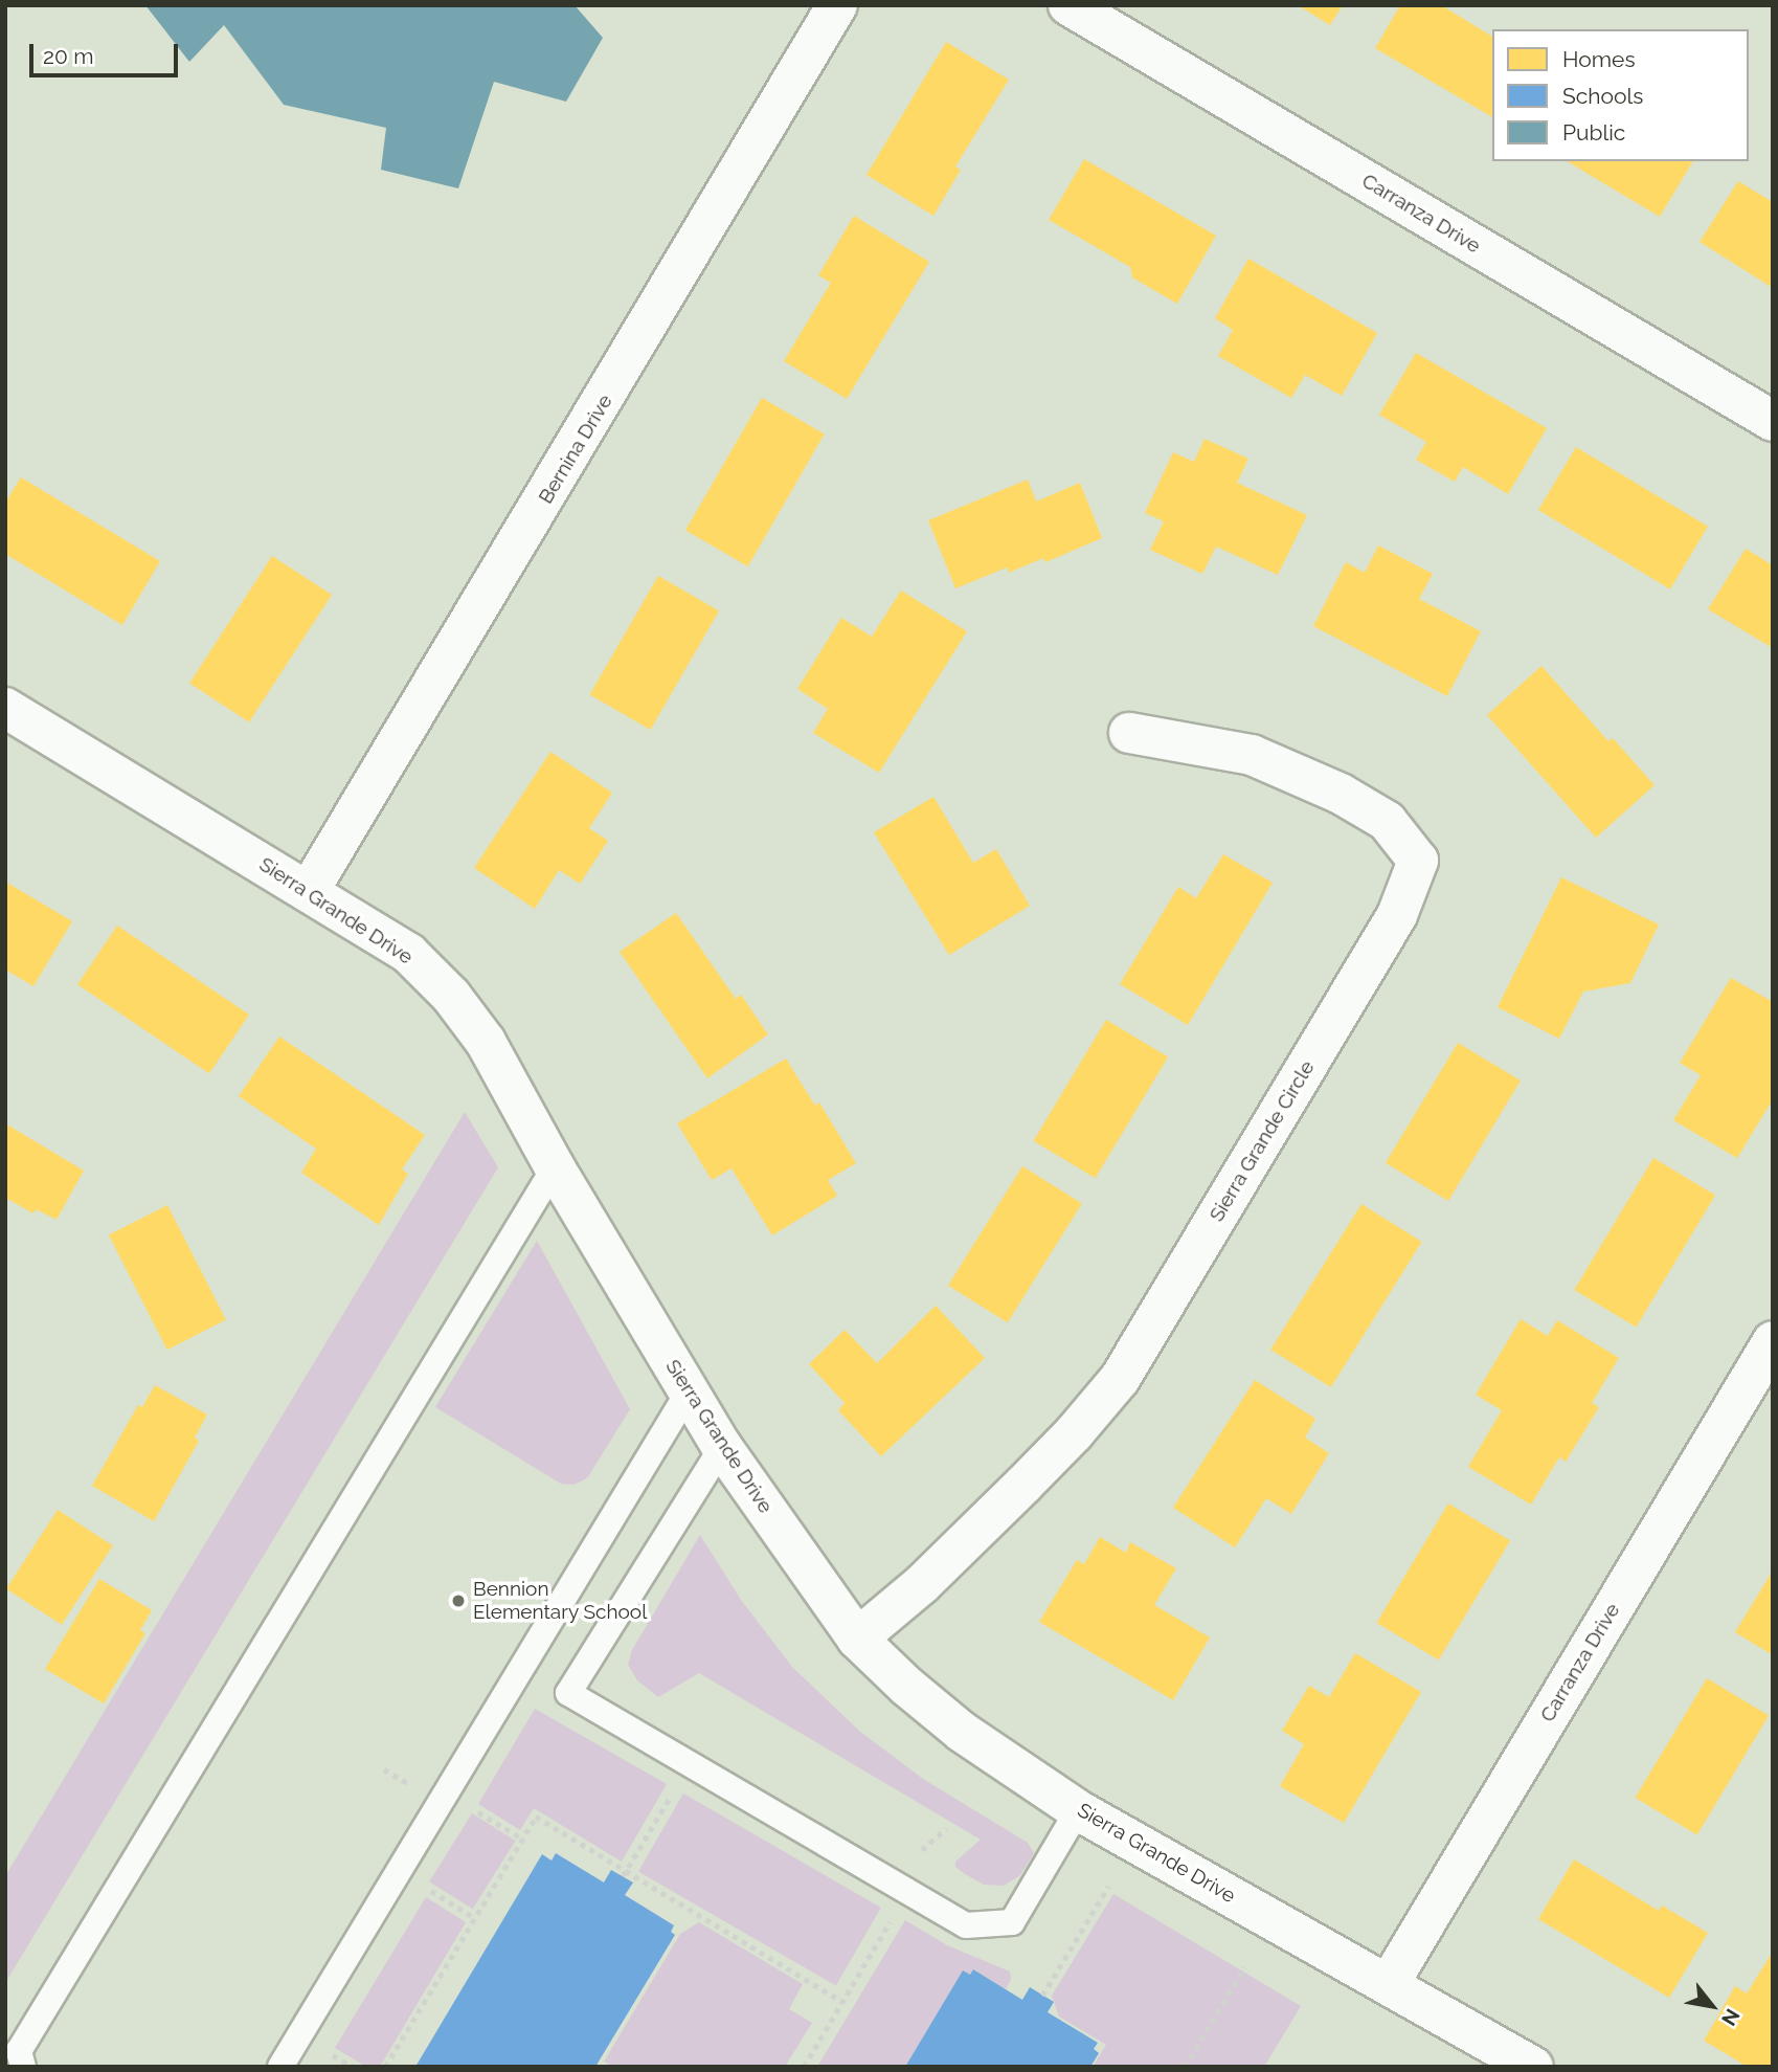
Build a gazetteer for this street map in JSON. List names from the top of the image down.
{
  "streets": {
    "street": [
      "Carranza Drive",
      "Bernina Drive",
      "Sierra Grande Drive",
      "Sierra Grande Circle"
    ]
  },
  "crossings": [
    ["Carranza Drive", "Sierra Grande Drive"],
    ["Bernina Drive", "Sierra Grande Drive"],
    ["Sierra Grande Drive", "Sierra Grande Circle"]
  ],
  "places": ["Bennion Elementary School"],
  "legend": ["Homes", "Schools", "Public"],
  "scale_bar": "20 m",
  "north": "bottom right"
}
